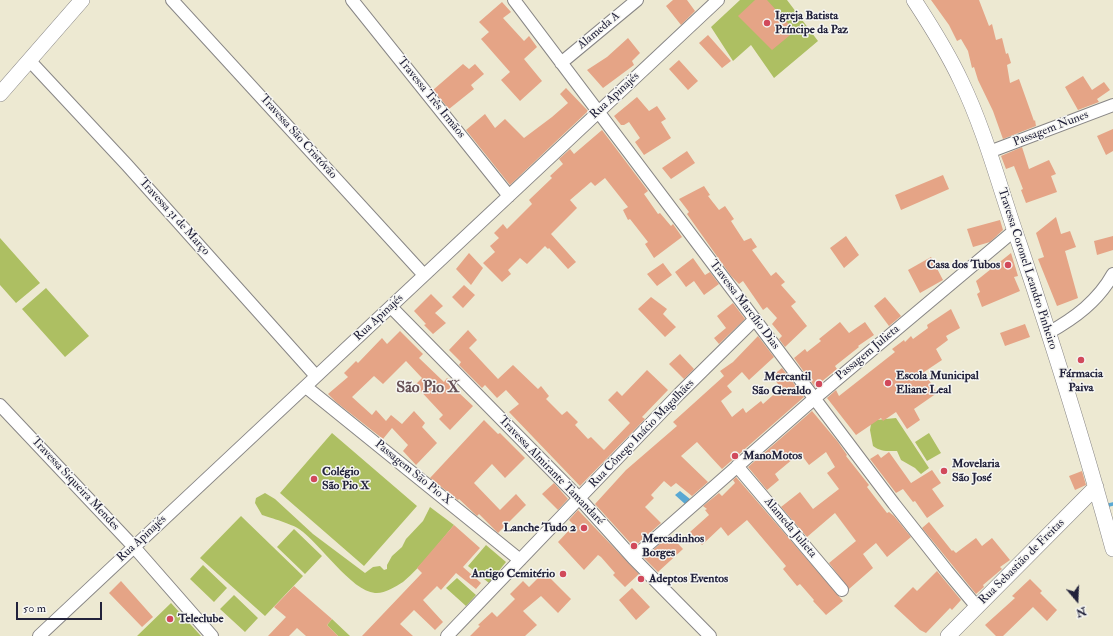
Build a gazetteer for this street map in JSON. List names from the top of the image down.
{
  "streets": {
    "street": [
      "Alameda A",
      "Rua Apinajés",
      "Travessa Três Irmãos",
      "Passagem Nunes",
      "Travessa São Cristóvão",
      "Travessa 31 de Março",
      "Travessa Coronel Leandro Pinheiro",
      "Travessa Marcílio Dias",
      "Passagem Julieta",
      "Rua Cônego Inácio Magalhães",
      "Travessa Almirante Tamandaré",
      "Passagem São Pio X",
      "Travessa Siqueira Mendes",
      "Alameda Julieta",
      "Rua Sebastião de Freitas"
    ]
  },
  "crossings": [
    ["Alameda A", "Travessa Marcílio Dias"],
    ["Rua Apinajés", "Travessa Três Irmãos"],
    ["Rua Apinajés", "Travessa São Cristóvão"],
    ["Rua Apinajés", "Travessa 31 de Março"],
    ["Rua Apinajés", "Travessa Marcílio Dias"],
    ["Rua Apinajés", "Travessa Almirante Tamandaré"],
    ["Rua Apinajés", "Passagem São Pio X"],
    ["Rua Apinajés", "Travessa Siqueira Mendes"],
    ["Passagem Nunes", "Travessa Coronel Leandro Pinheiro"],
    ["Travessa Coronel Leandro Pinheiro", "Passagem Julieta"],
    ["Travessa Coronel Leandro Pinheiro", "Rua Sebastião de Freitas"],
    ["Travessa Marcílio Dias", "Passagem Julieta"],
    ["Travessa Marcílio Dias", "Rua Cônego Inácio Magalhães"],
    ["Travessa Marcílio Dias", "Rua Sebastião de Freitas"],
    ["Passagem Julieta", "Travessa Almirante Tamandaré"],
    ["Passagem Julieta", "Alameda Julieta"],
    ["Rua Cônego Inácio Magalhães", "Travessa Almirante Tamandaré"],
    ["Rua Cônego Inácio Magalhães", "Passagem São Pio X"]
  ],
  "districts": ["São Pio X"],
  "places": [
    "Igreja Batista Príncipe da Paz",
    "Casa dos Tubos",
    "Fármacia Paiva",
    "Escola Municipal Eliane Leal",
    "Mercantil São Geraldo",
    "ManoMotos",
    "Movelaria São José",
    "Colégio São Pio X",
    "Lanche Tudo 2",
    "Mercadinhos Borges",
    "Antigo Cemitério",
    "Adeptos Eventos",
    "Teleclube"
  ],
  "scale_bar": "50 m",
  "north": "bottom"
}
